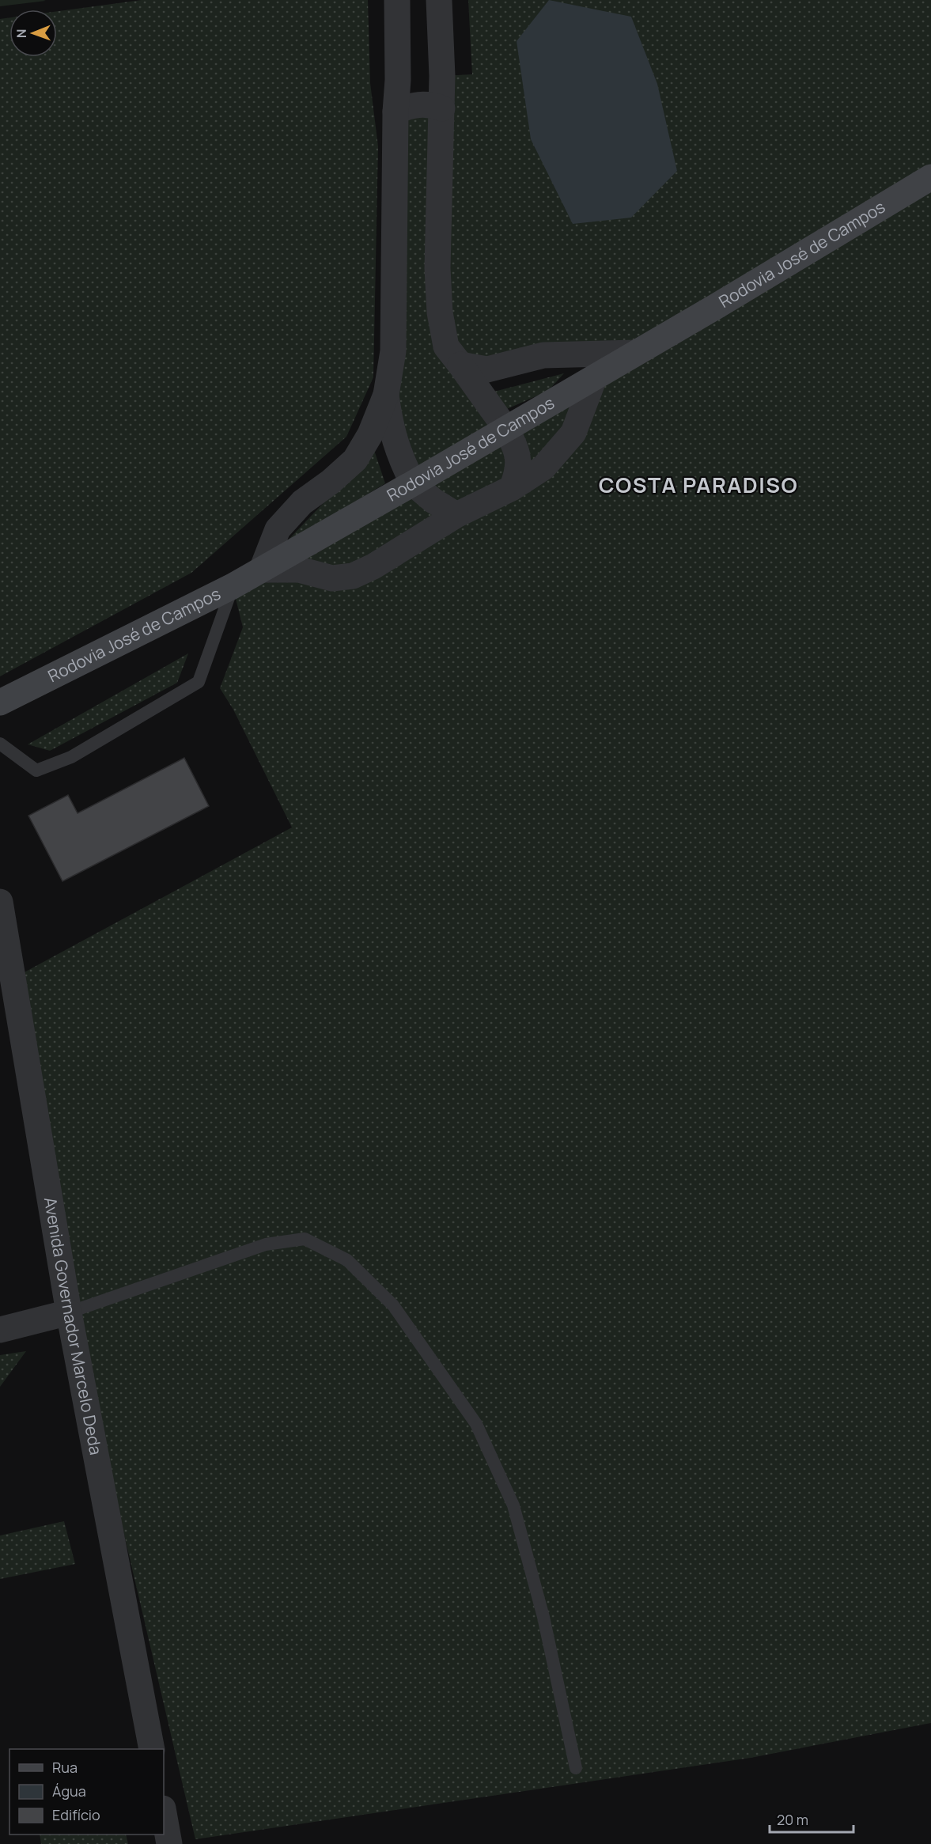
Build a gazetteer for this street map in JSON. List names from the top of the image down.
{
  "streets": {
    "main road": ["Rodovia José de Campos"],
    "street": ["Avenida Governador Marcelo Deda"]
  },
  "districts": ["COSTA PARADISO"],
  "legend": ["Rua", "Água", "Edifício"],
  "scale_bar": "20 m",
  "north": "left"
}
